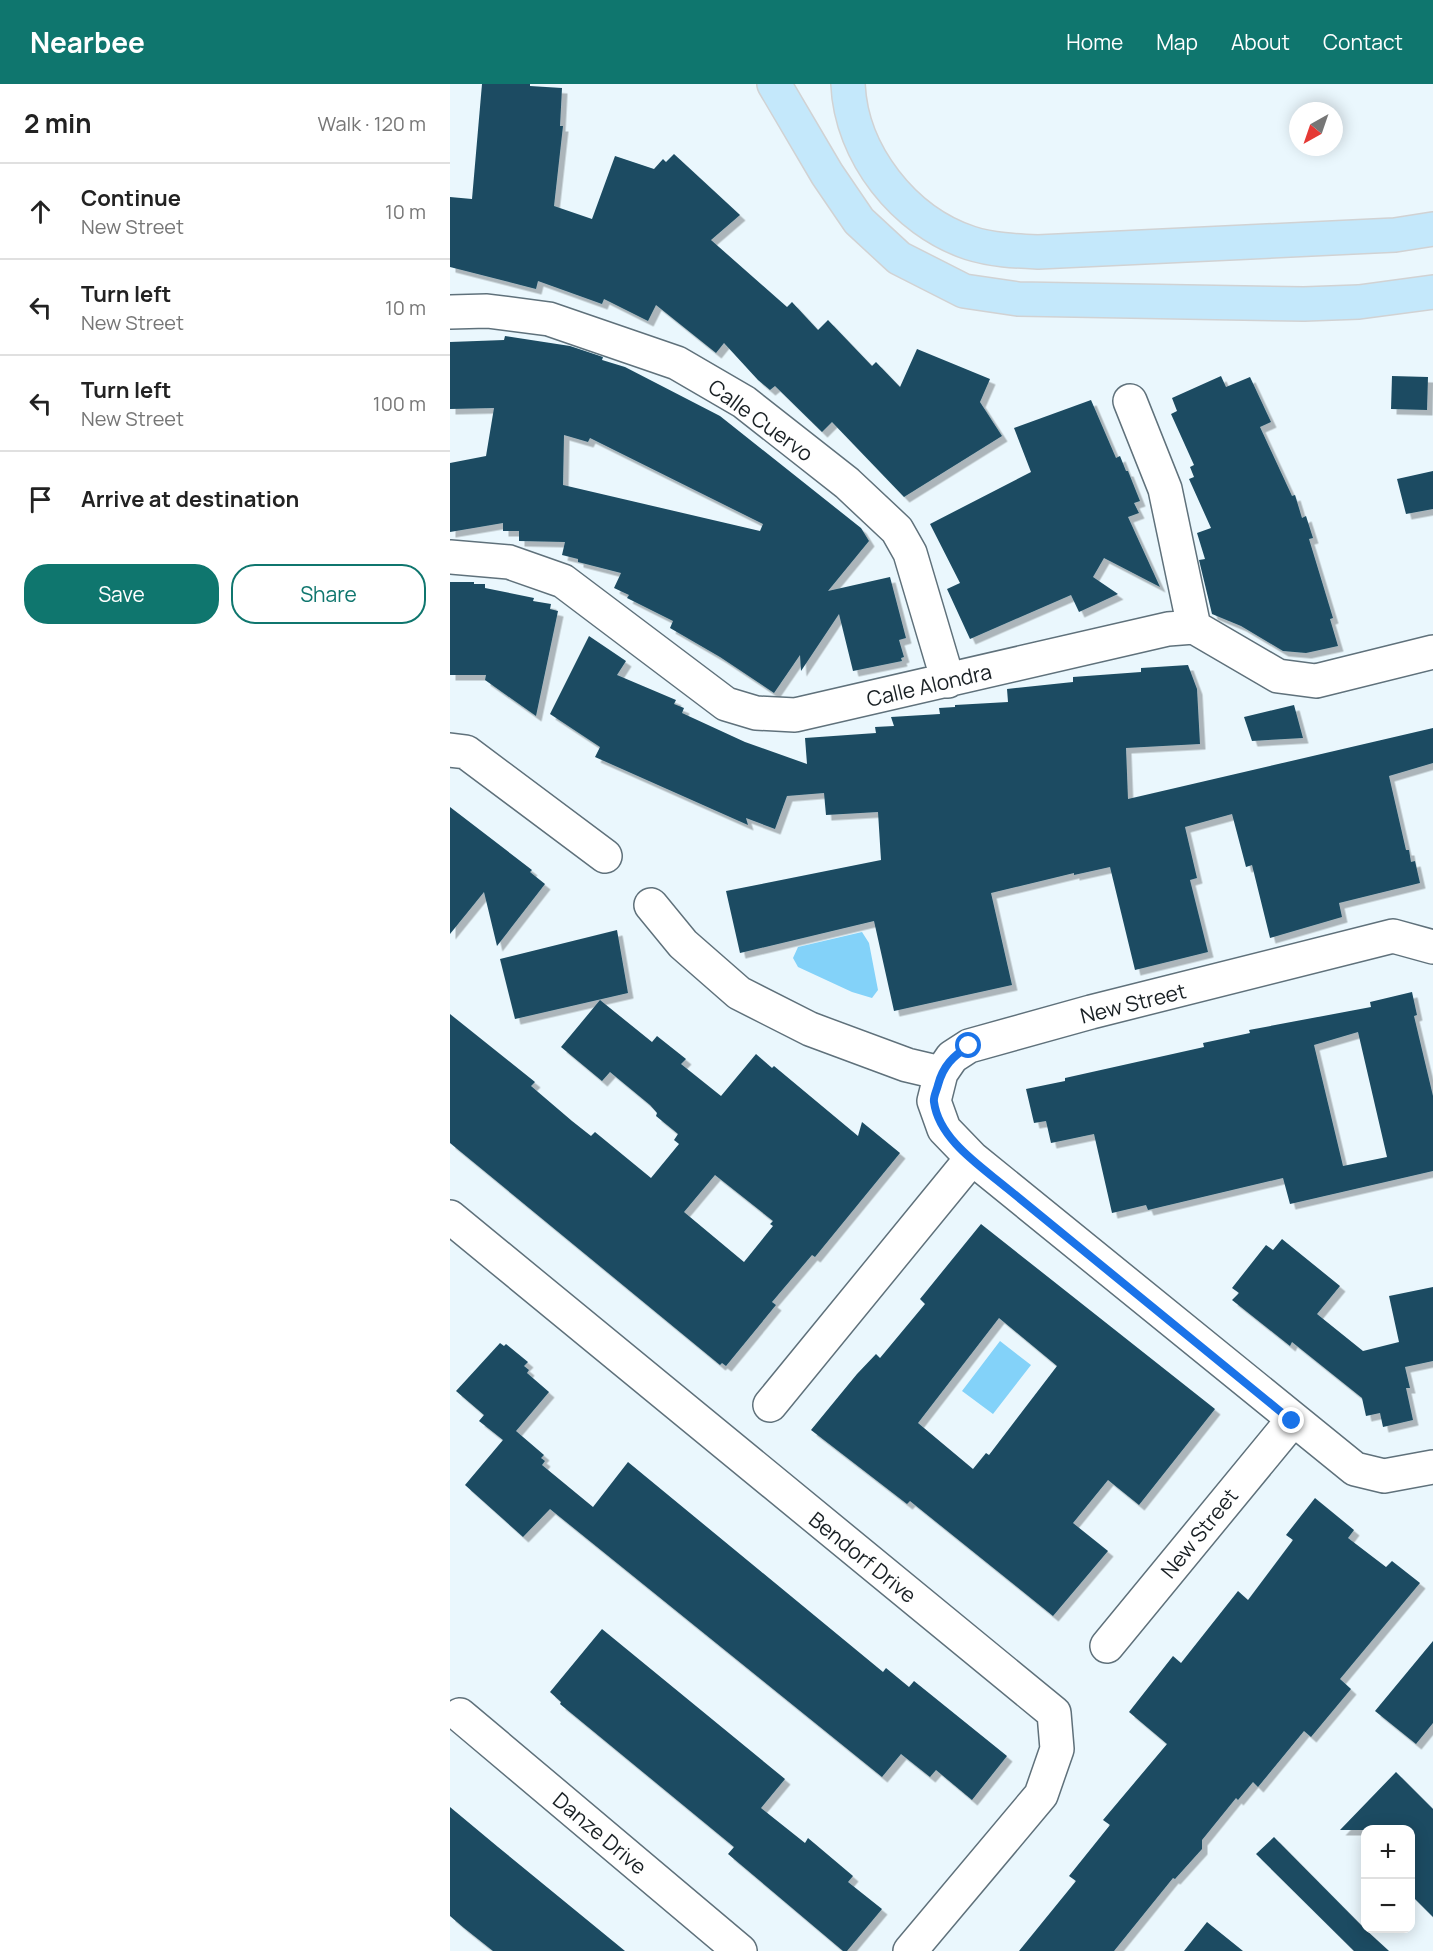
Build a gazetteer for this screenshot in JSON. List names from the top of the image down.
{
  "streets": {
    "street": [
      "Calle Cuervo",
      "Calle Alondra",
      "New Street",
      "Bendorf Drive",
      "Danze Drive"
    ]
  },
  "crossings": [
    ["Calle Cuervo", "Calle Alondra"]
  ],
  "north": "bottom left",
  "page": {
    "header": "Nearbee",
    "nav": [
      "Home",
      "Map",
      "About",
      "Contact"
    ],
    "heading": ["2 min", "Walk · 120 m"],
    "list": [
      ["Continue", "New Street", "10 m"],
      ["Turn left", "New Street", "10 m"],
      ["Turn left", "New Street", "100 m"],
      "Arrive at destination"
    ],
    "buttons": ["Save", "Share"],
    "map_buttons": ["+", "−"]
  }
}
